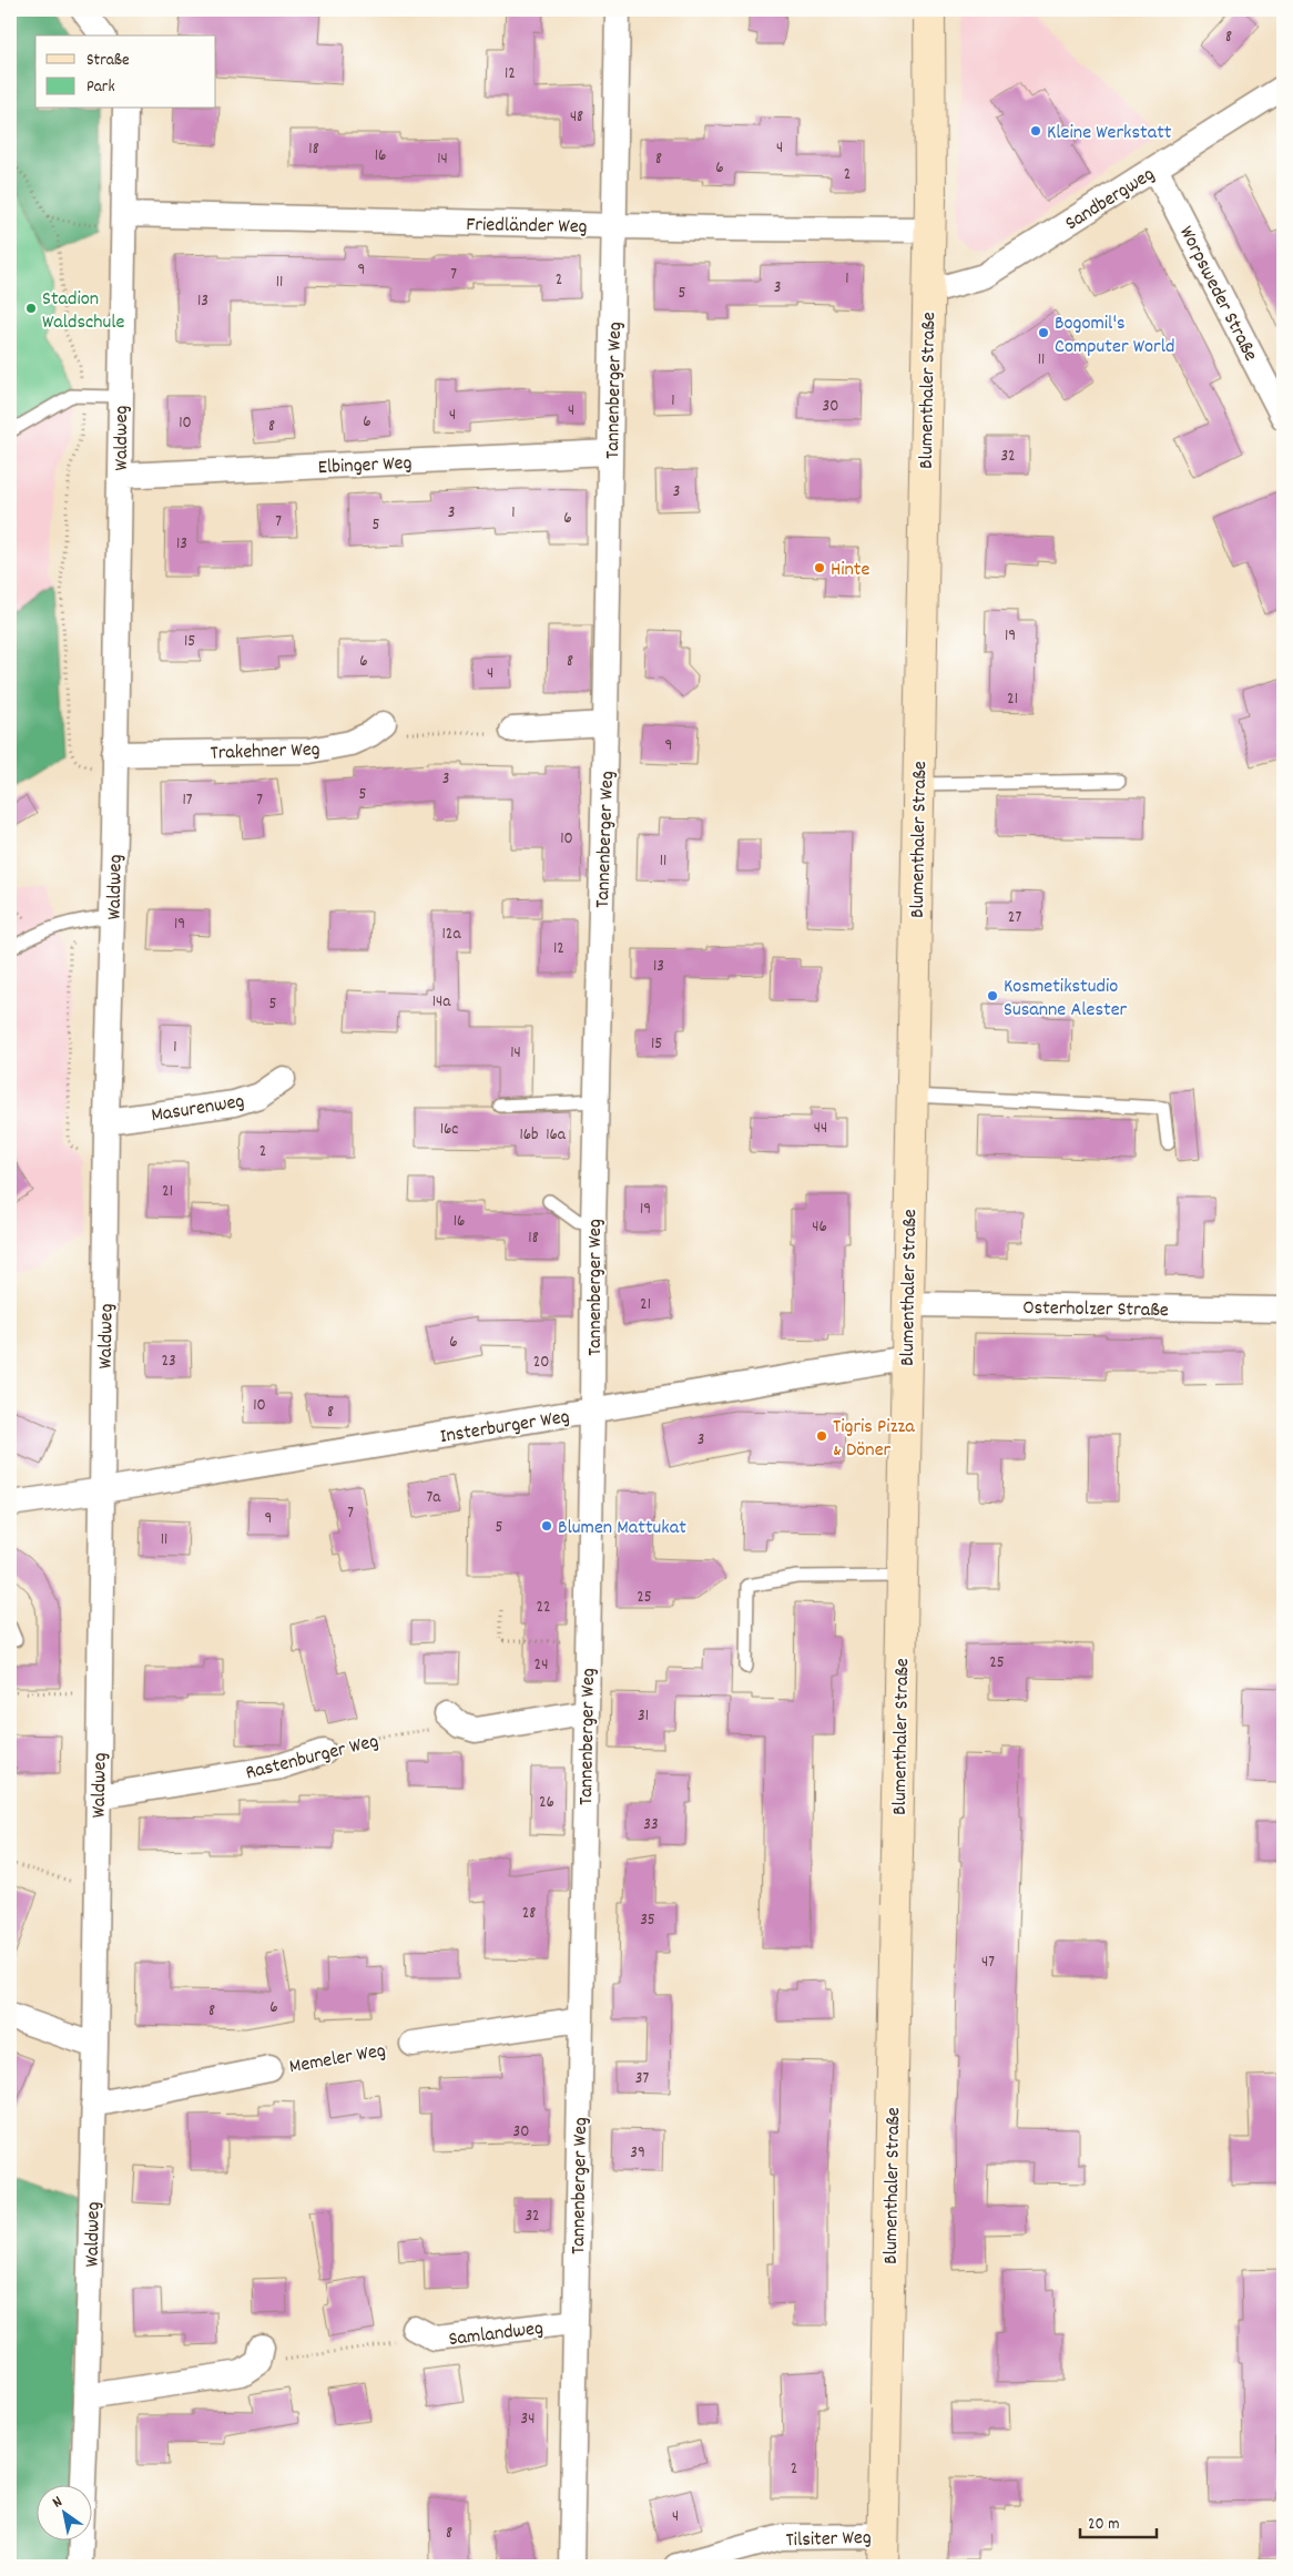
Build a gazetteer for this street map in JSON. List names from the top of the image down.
{
  "streets": {
    "main road": ["Blumenthaler Straße"],
    "street": [
      "Sandbergweg",
      "Friedländer Weg",
      "Worpsweder Straße",
      "Tannenberger Weg",
      "Waldweg",
      "Elbinger Weg",
      "Trakehner Weg",
      "Masurenweg",
      "Osterholzer Straße",
      "Insterburger Weg",
      "Rastenburger Weg",
      "Memeler Weg",
      "Samlandweg",
      "Tilsiter Weg"
    ]
  },
  "crossings": [
    ["Sandbergweg", "Worpsweder Straße"],
    ["Sandbergweg", "Blumenthaler Straße"],
    ["Friedländer Weg", "Tannenberger Weg"],
    ["Friedländer Weg", "Blumenthaler Straße"],
    ["Friedländer Weg", "Waldweg"],
    ["Tannenberger Weg", "Elbinger Weg"],
    ["Tannenberger Weg", "Insterburger Weg"],
    ["Tannenberger Weg", "Memeler Weg"],
    ["Tannenberger Weg", "Samlandweg"],
    ["Blumenthaler Straße", "Osterholzer Straße"],
    ["Blumenthaler Straße", "Insterburger Weg"],
    ["Blumenthaler Straße", "Tilsiter Weg"],
    ["Waldweg", "Elbinger Weg"],
    ["Waldweg", "Trakehner Weg"],
    ["Waldweg", "Masurenweg"],
    ["Waldweg", "Insterburger Weg"],
    ["Waldweg", "Rastenburger Weg"],
    ["Waldweg", "Memeler Weg"]
  ],
  "places": [
    "Kleine Werkstatt",
    "Stadion Waldschule",
    "Bogomil's Computer World",
    "Hinte",
    "Kosmetikstudio Susanne Alester",
    "Tigris Pizza & Döner",
    "Blumen Mattukat"
  ],
  "house_numbers": [
    "8",
    "12",
    "48",
    "4",
    "18",
    "16",
    "14",
    "8",
    "6",
    "2",
    "9",
    "7",
    "1",
    "2",
    "11",
    "3",
    "5",
    "13",
    "11",
    "1",
    "30",
    "4",
    "4",
    "6",
    "10",
    "8",
    "32",
    "3",
    "3",
    "1",
    "6",
    "7",
    "5",
    "13",
    "19",
    "15",
    "6",
    "8",
    "4",
    "21",
    "9",
    "3",
    "5",
    "17",
    "7",
    "10",
    "11",
    "27",
    "19",
    "12a",
    "12",
    "13",
    "14a",
    "5",
    "15",
    "1",
    "14",
    "44",
    "16c",
    "16b",
    "16a",
    "2",
    "21",
    "19",
    "16",
    "46",
    "18",
    "21",
    "6",
    "23",
    "20",
    "10",
    "8",
    "3",
    "7a",
    "7",
    "9",
    "5",
    "11",
    "25",
    "22",
    "25",
    "24",
    "31",
    "26",
    "33",
    "28",
    "35",
    "47",
    "6",
    "8",
    "37",
    "30",
    "39",
    "32",
    "34",
    "2",
    "4",
    "8"
  ],
  "legend": ["Straße", "Park"],
  "scale_bar": "20 m",
  "north": "top left"
}
